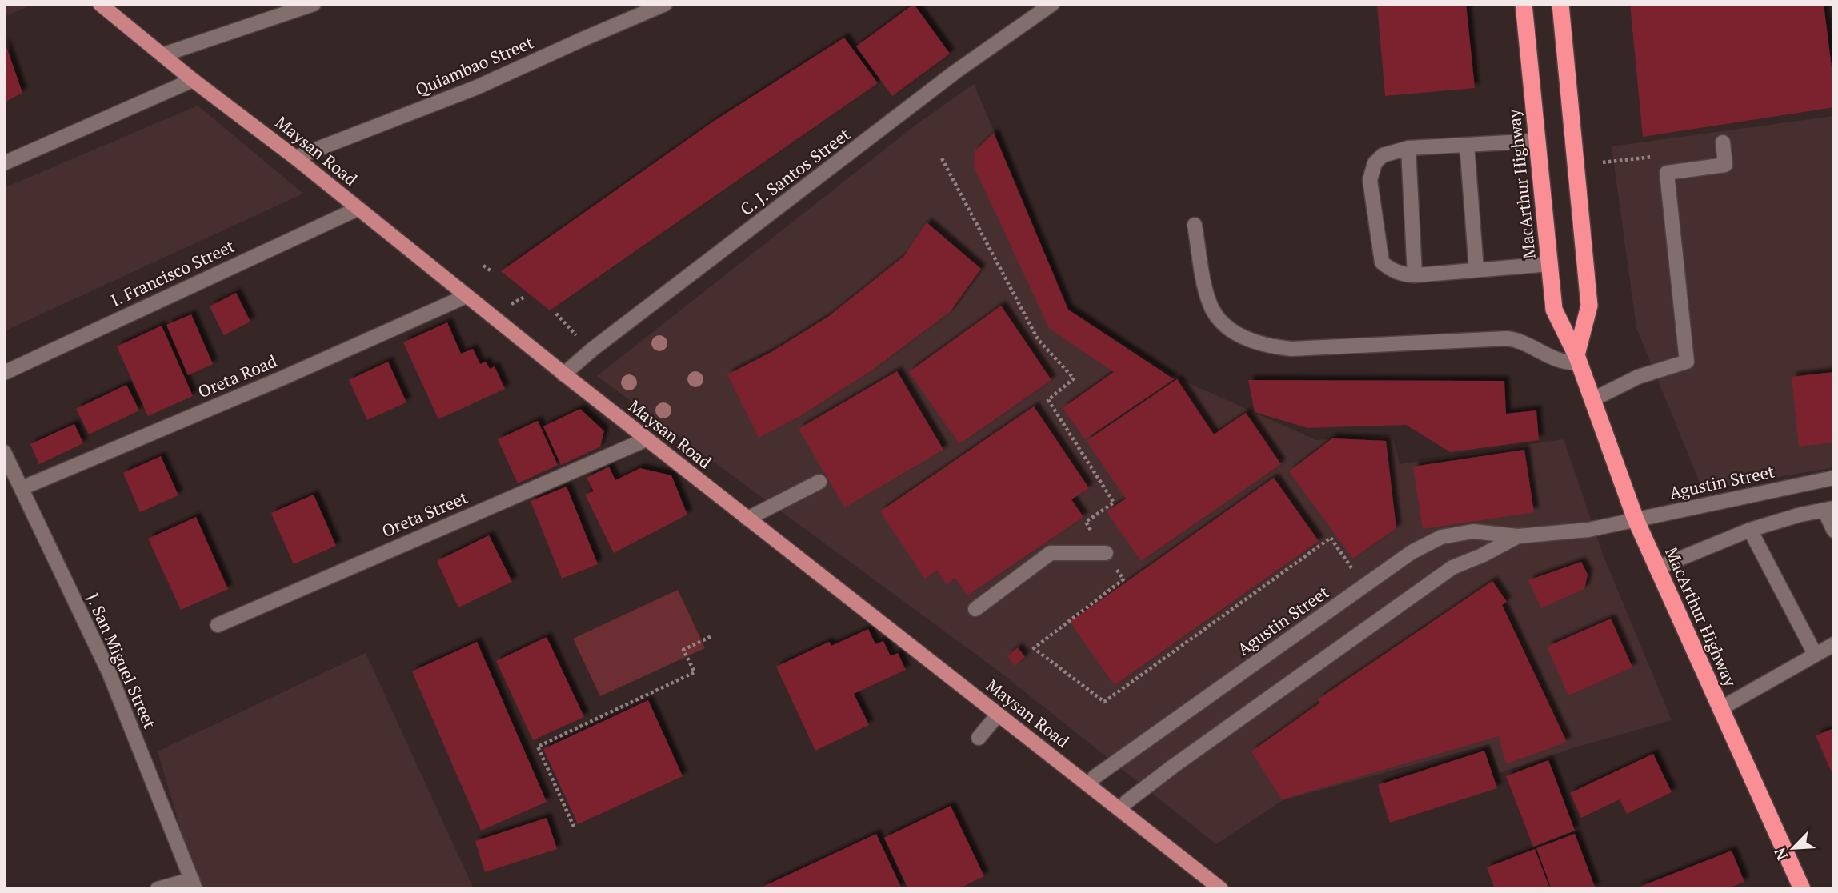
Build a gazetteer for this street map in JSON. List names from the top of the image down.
{
  "streets": {
    "highway": ["MacArthur Highway"],
    "main road": ["Maysan Road"],
    "street": [
      "Quiambao Street",
      "C. J. Santos Street",
      "I. Francisco Street",
      "Oreta Road",
      "Agustin Street",
      "Oreta Street",
      "J. San Miguel Street"
    ]
  },
  "crossings": [
    ["Quiambao Street", "Maysan Road"],
    ["Maysan Road", "C. J. Santos Street"],
    ["Maysan Road", "I. Francisco Street"],
    ["Maysan Road", "Oreta Road"],
    ["Maysan Road", "Agustin Street"],
    ["Maysan Road", "Oreta Street"],
    ["MacArthur Highway", "Agustin Street"],
    ["Oreta Road", "J. San Miguel Street"]
  ],
  "north": "bottom left"
}
